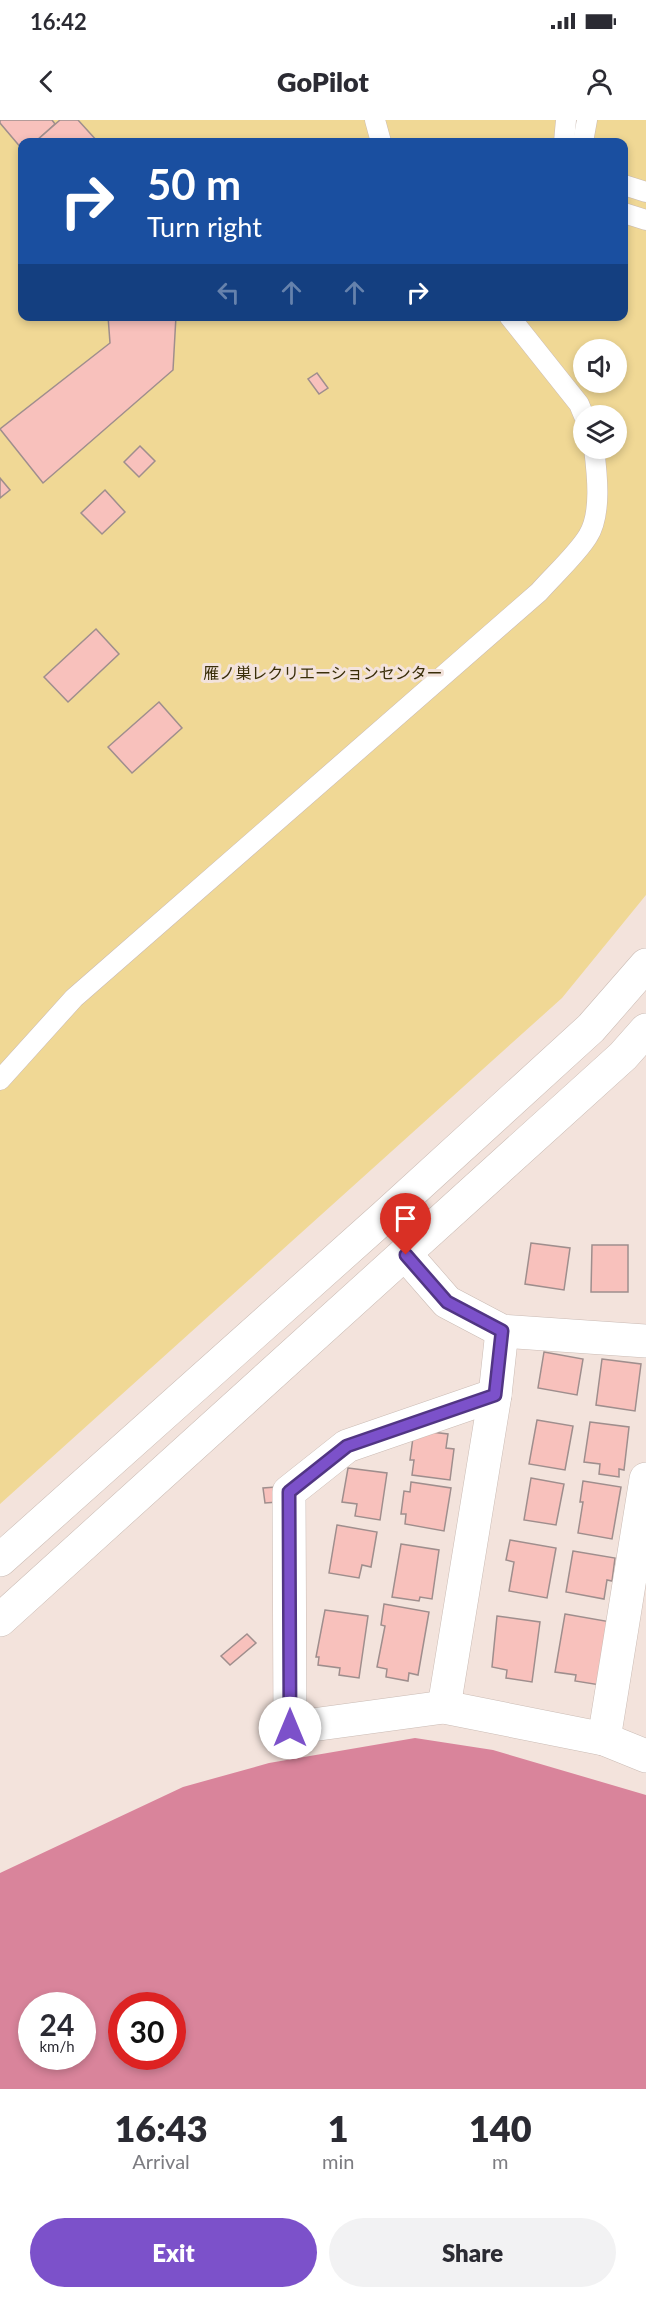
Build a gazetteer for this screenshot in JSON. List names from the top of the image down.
{
  "parks": ["雁ノ巣レクリエーションセンター"],
  "page": {
    "status": "16:42",
    "header": "GoPilot",
    "turn": ["50 m", "Turn right"],
    "speed": "24 km/h",
    "limit": "30",
    "eta": [
      "16:43",
      "Arrival",
      "1",
      "min",
      "140",
      "m"
    ],
    "buttons": ["Exit", "Share"]
  }
}
